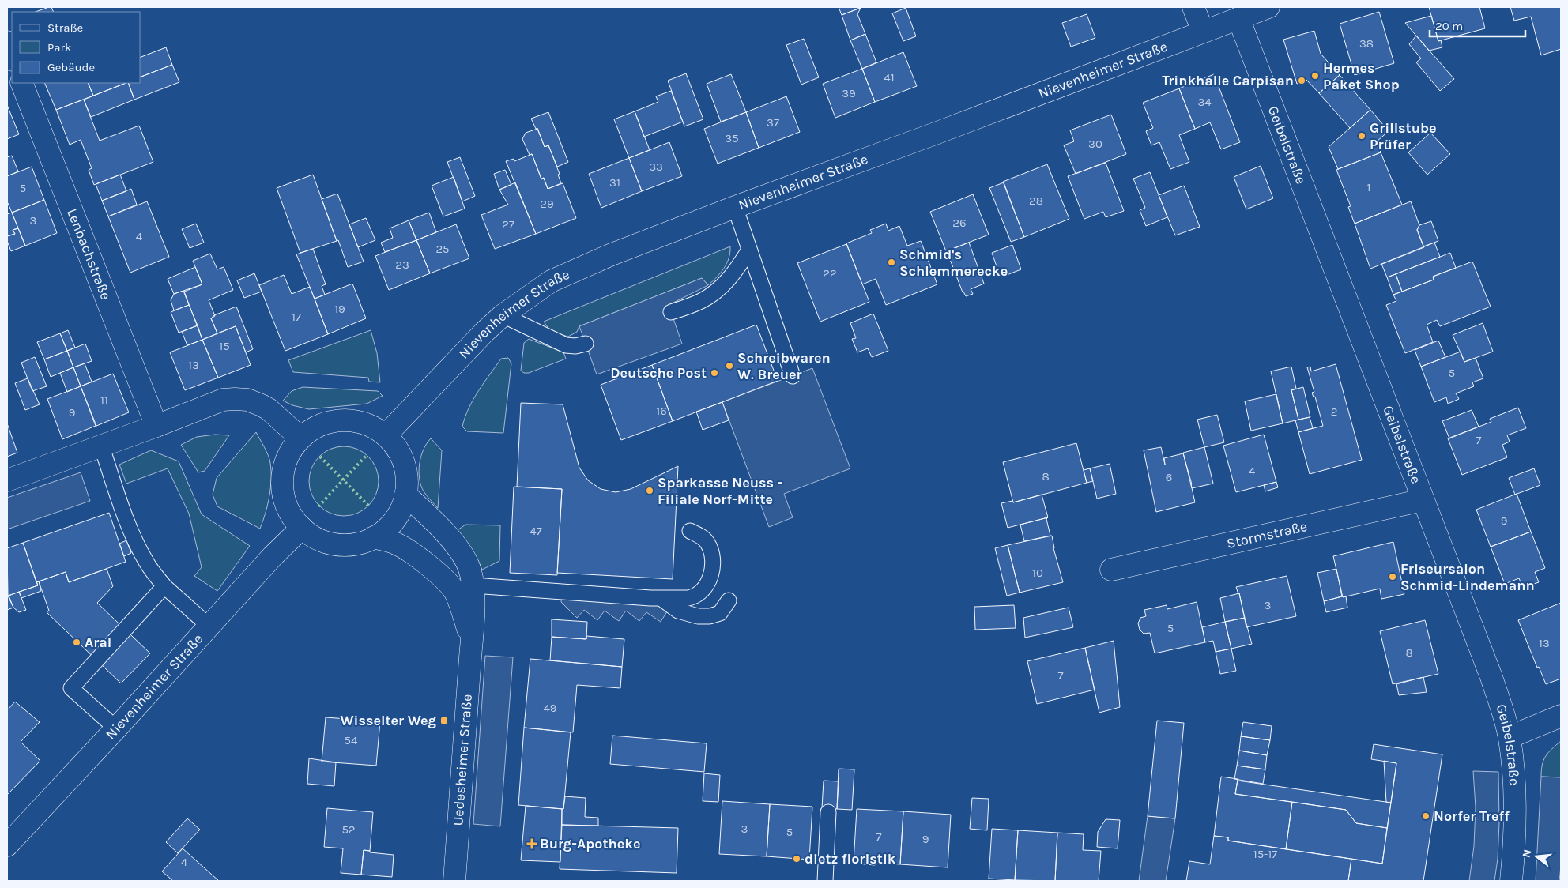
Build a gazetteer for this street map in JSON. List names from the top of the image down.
{
  "streets": {
    "street": [
      "Nievenheimer Straße",
      "Geibelstraße",
      "Lenbachstraße",
      "Stormstraße",
      "Uedesheimer Straße"
    ]
  },
  "crossings": [
    ["Nievenheimer Straße", "Geibelstraße"],
    ["Nievenheimer Straße", "Uedesheimer Straße"],
    ["Geibelstraße", "Stormstraße"]
  ],
  "places": {
    "other": [
      "Hermes Paket Shop",
      "Trinkhalle Carpisan",
      "Grillstube Prüfer",
      "Schmid's Schlemmerecke",
      "Schreibwaren W. Breuer",
      "Deutsche Post",
      "Sparkasse Neuss - Filiale Norf-Mitte",
      "Friseursalon Schmid-Lindemann",
      "Aral",
      "Norfer Treff",
      "dietz floristik"
    ],
    "transit": ["Wisselter Weg"],
    "health": ["Burg-Apotheke"]
  },
  "house_numbers": [
    "38",
    "41",
    "39",
    "34",
    "37",
    "35",
    "30",
    "33",
    "31",
    "1",
    "5",
    "28",
    "29",
    "3",
    "26",
    "27",
    "4",
    "25",
    "23",
    "22",
    "19",
    "17",
    "15",
    "13",
    "5",
    "11",
    "16",
    "2",
    "9",
    "7",
    "4",
    "8",
    "6",
    "9",
    "47",
    "10",
    "3",
    "5",
    "13",
    "8",
    "7",
    "49",
    "54",
    "3",
    "52",
    "5",
    "7",
    "9",
    "15-17",
    "4"
  ],
  "legend": ["Straße", "Park", "Gebäude"],
  "scale_bar": "20 m",
  "north": "left"
}
